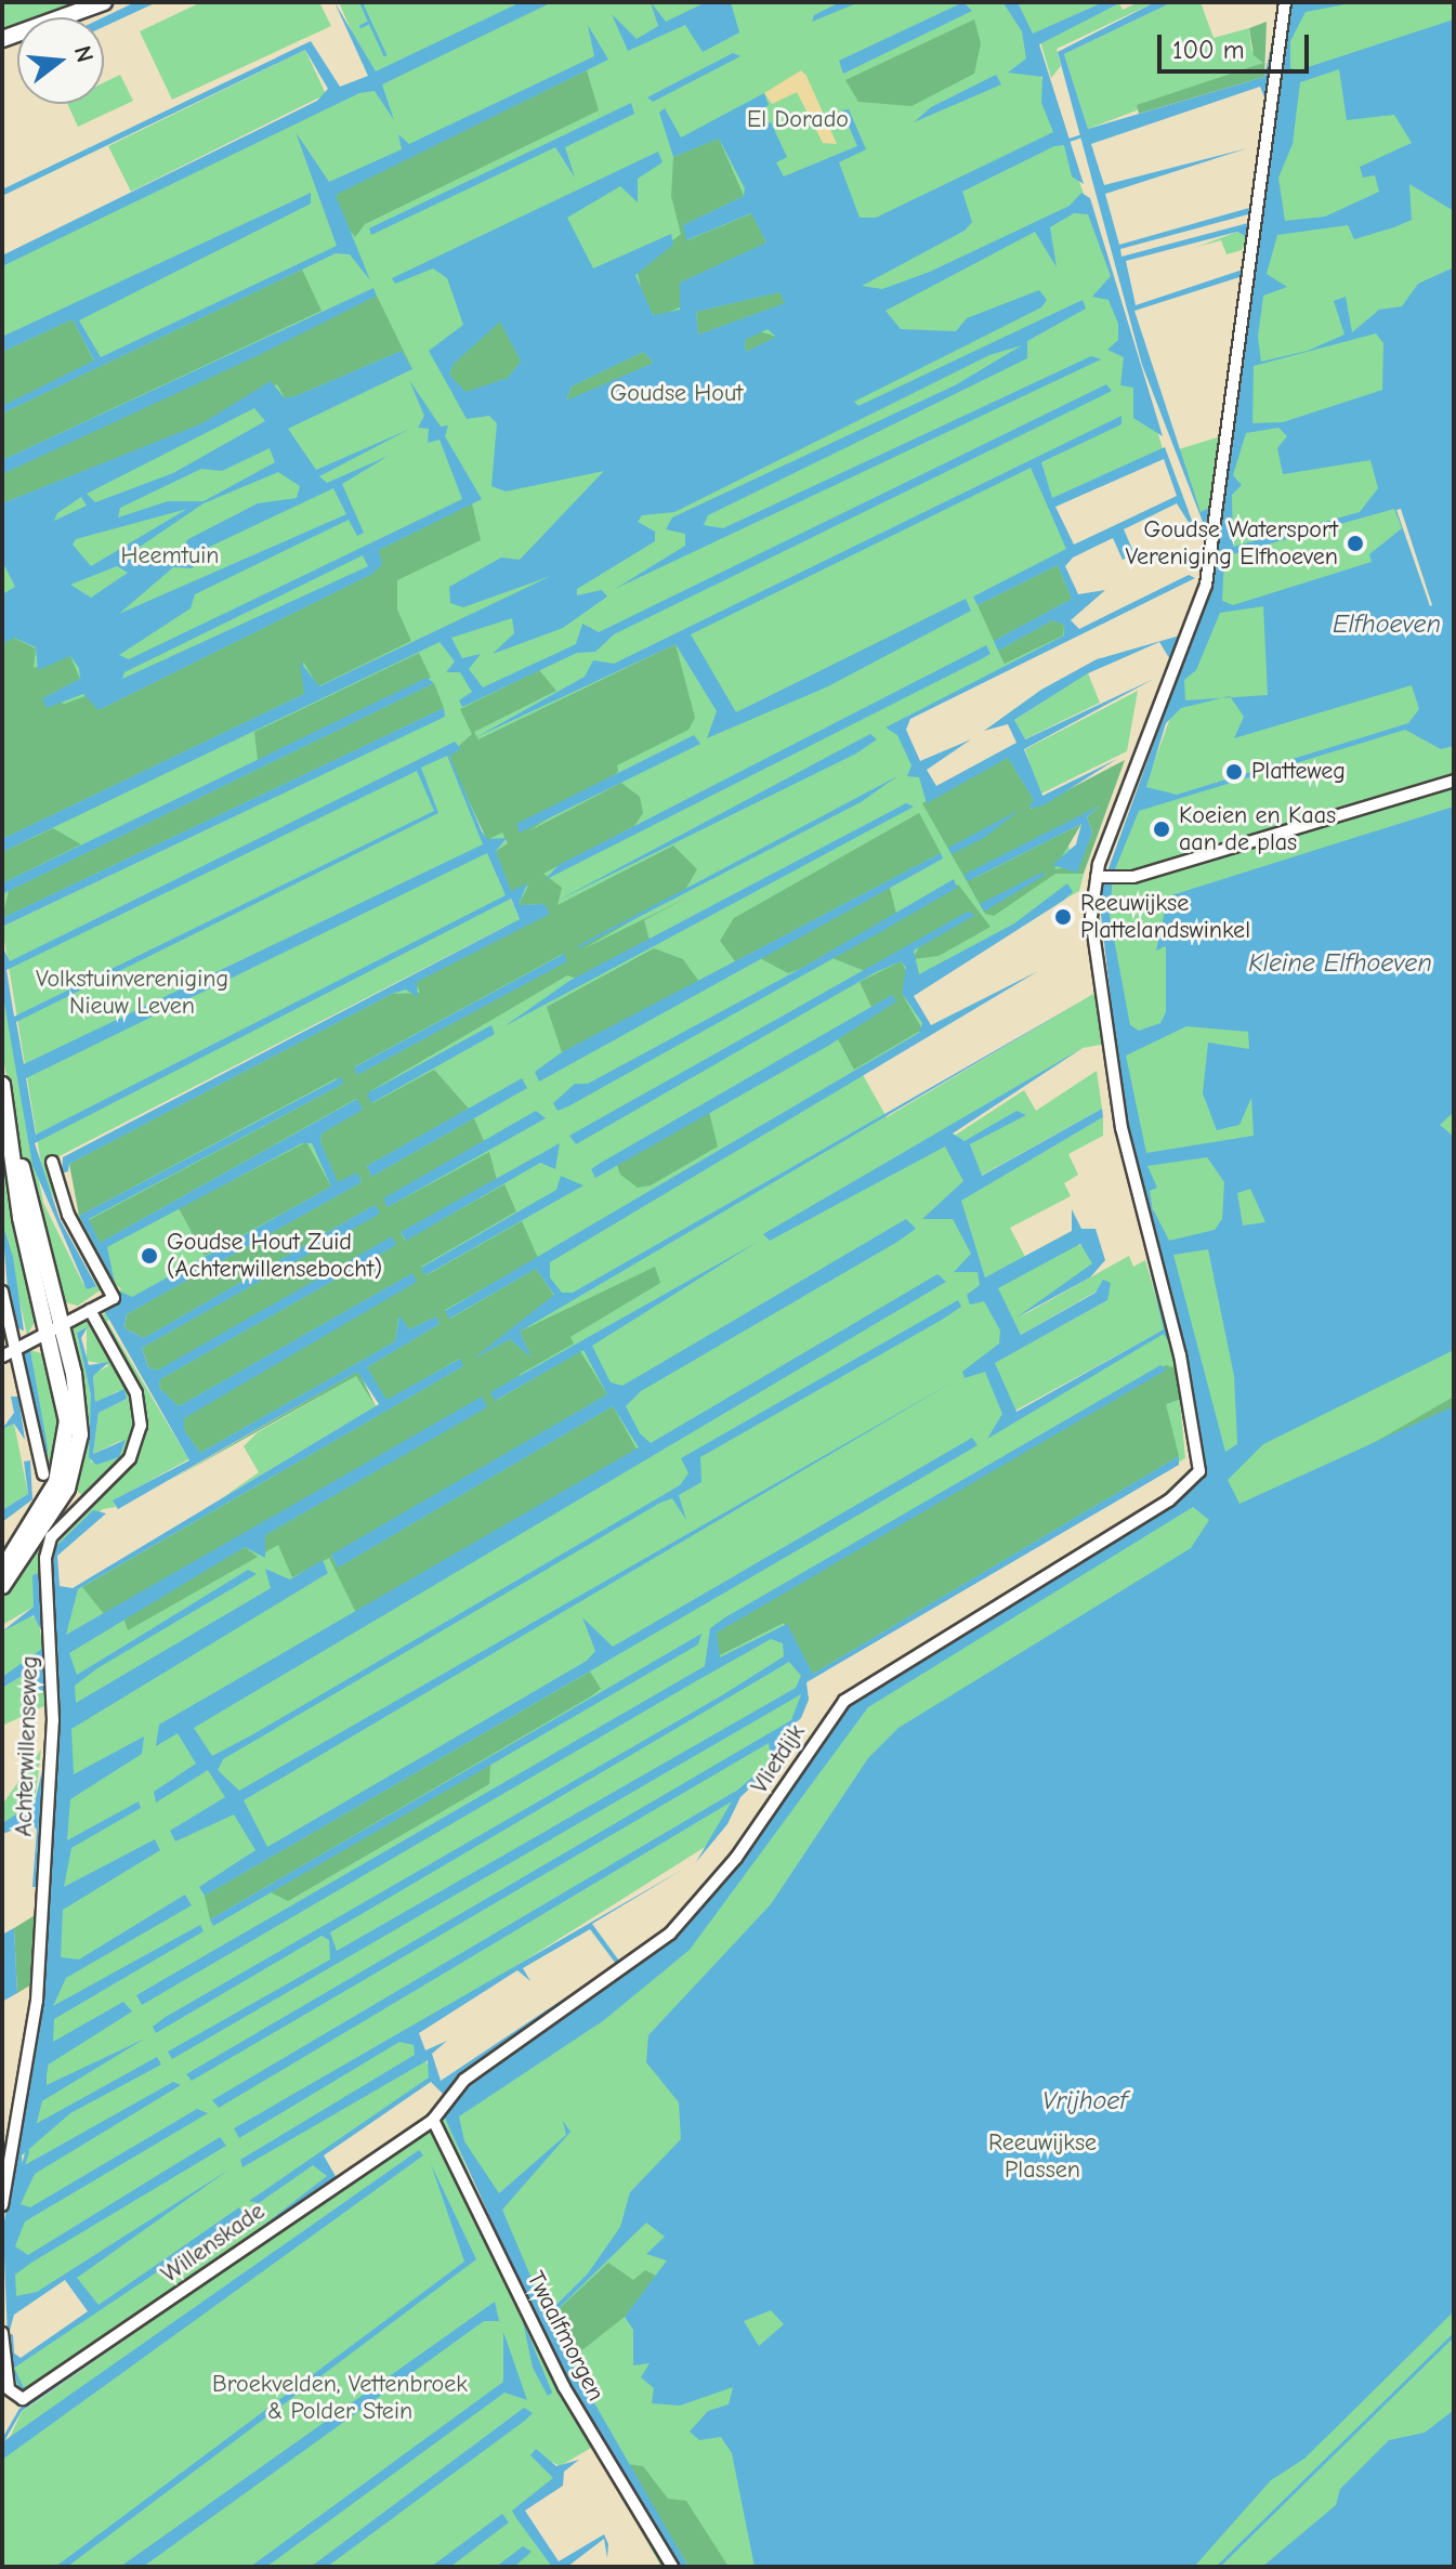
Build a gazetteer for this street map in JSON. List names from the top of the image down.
{
  "streets": {
    "street": [
      "Achterwillenseweg",
      "Vlietdijk",
      "Willenskade",
      "Twaalfmorgen"
    ]
  },
  "crossings": [
    ["Vlietdijk", "Willenskade"],
    ["Vlietdijk", "Twaalfmorgen"],
    ["Willenskade", "Twaalfmorgen"]
  ],
  "water": ["Elfhoeven", "Kleine Elfhoeven", "Vrijhoef"],
  "parks": [
    "El Dorado",
    "Goudse Hout",
    "Heemtuin",
    "Volkstuinvereniging Nieuw Leven",
    "Reeuwijkse Plassen",
    "Broekvelden, Vettenbroek & Polder Stein"
  ],
  "places": [
    "Goudse Watersport Vereniging Elfhoeven",
    "Platteweg",
    "Koeien en Kaas aan de plas",
    "Reeuwijkse Plattelandswinkel",
    "Goudse Hout Zuid (Achterwillensebocht)"
  ],
  "scale_bar": "100 m",
  "north": "right"
}
